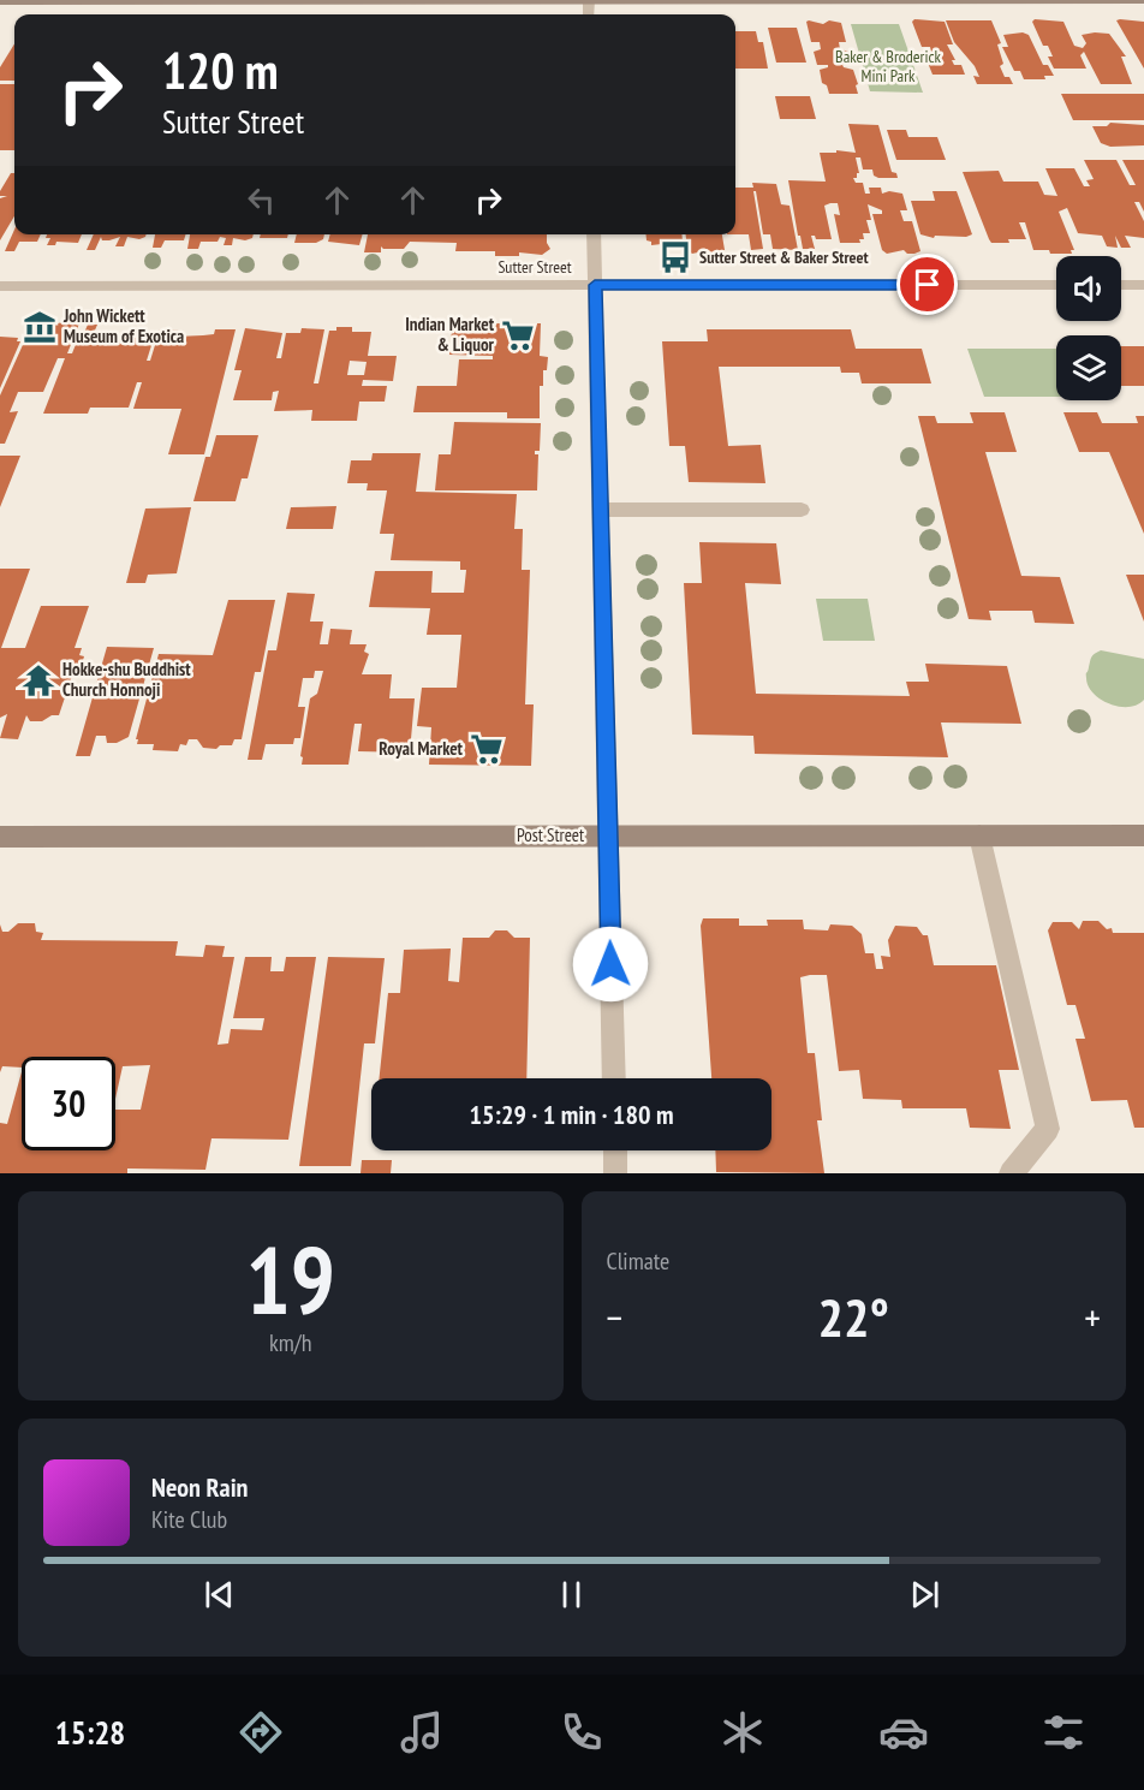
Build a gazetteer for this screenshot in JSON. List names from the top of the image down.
{
  "streets": {
    "main road": ["Post Street"],
    "street": ["Sutter Street"]
  },
  "parks": ["Baker & Broderick Mini Park"],
  "places": {
    "bus stop": ["Sutter Street & Baker Street"],
    "museum": ["John Wickett Museum of Exotica"],
    "supermarket": ["Indian Market & Liquor", "Royal Market"],
    "temple": ["Hokke-shu Buddhist Church Honnoji"]
  },
  "page": {
    "turn": ["120 m", "Sutter Street"],
    "limit": "30",
    "trip": "15:29 · 1 min · 180 m",
    "tile": [
      ["19", "km/h"],
      "Climate"
    ],
    "heat": ["−", "22°", "+"],
    "song": ["Neon Rain", "Kite Club"],
    "tabs": "15:28"
  }
}
